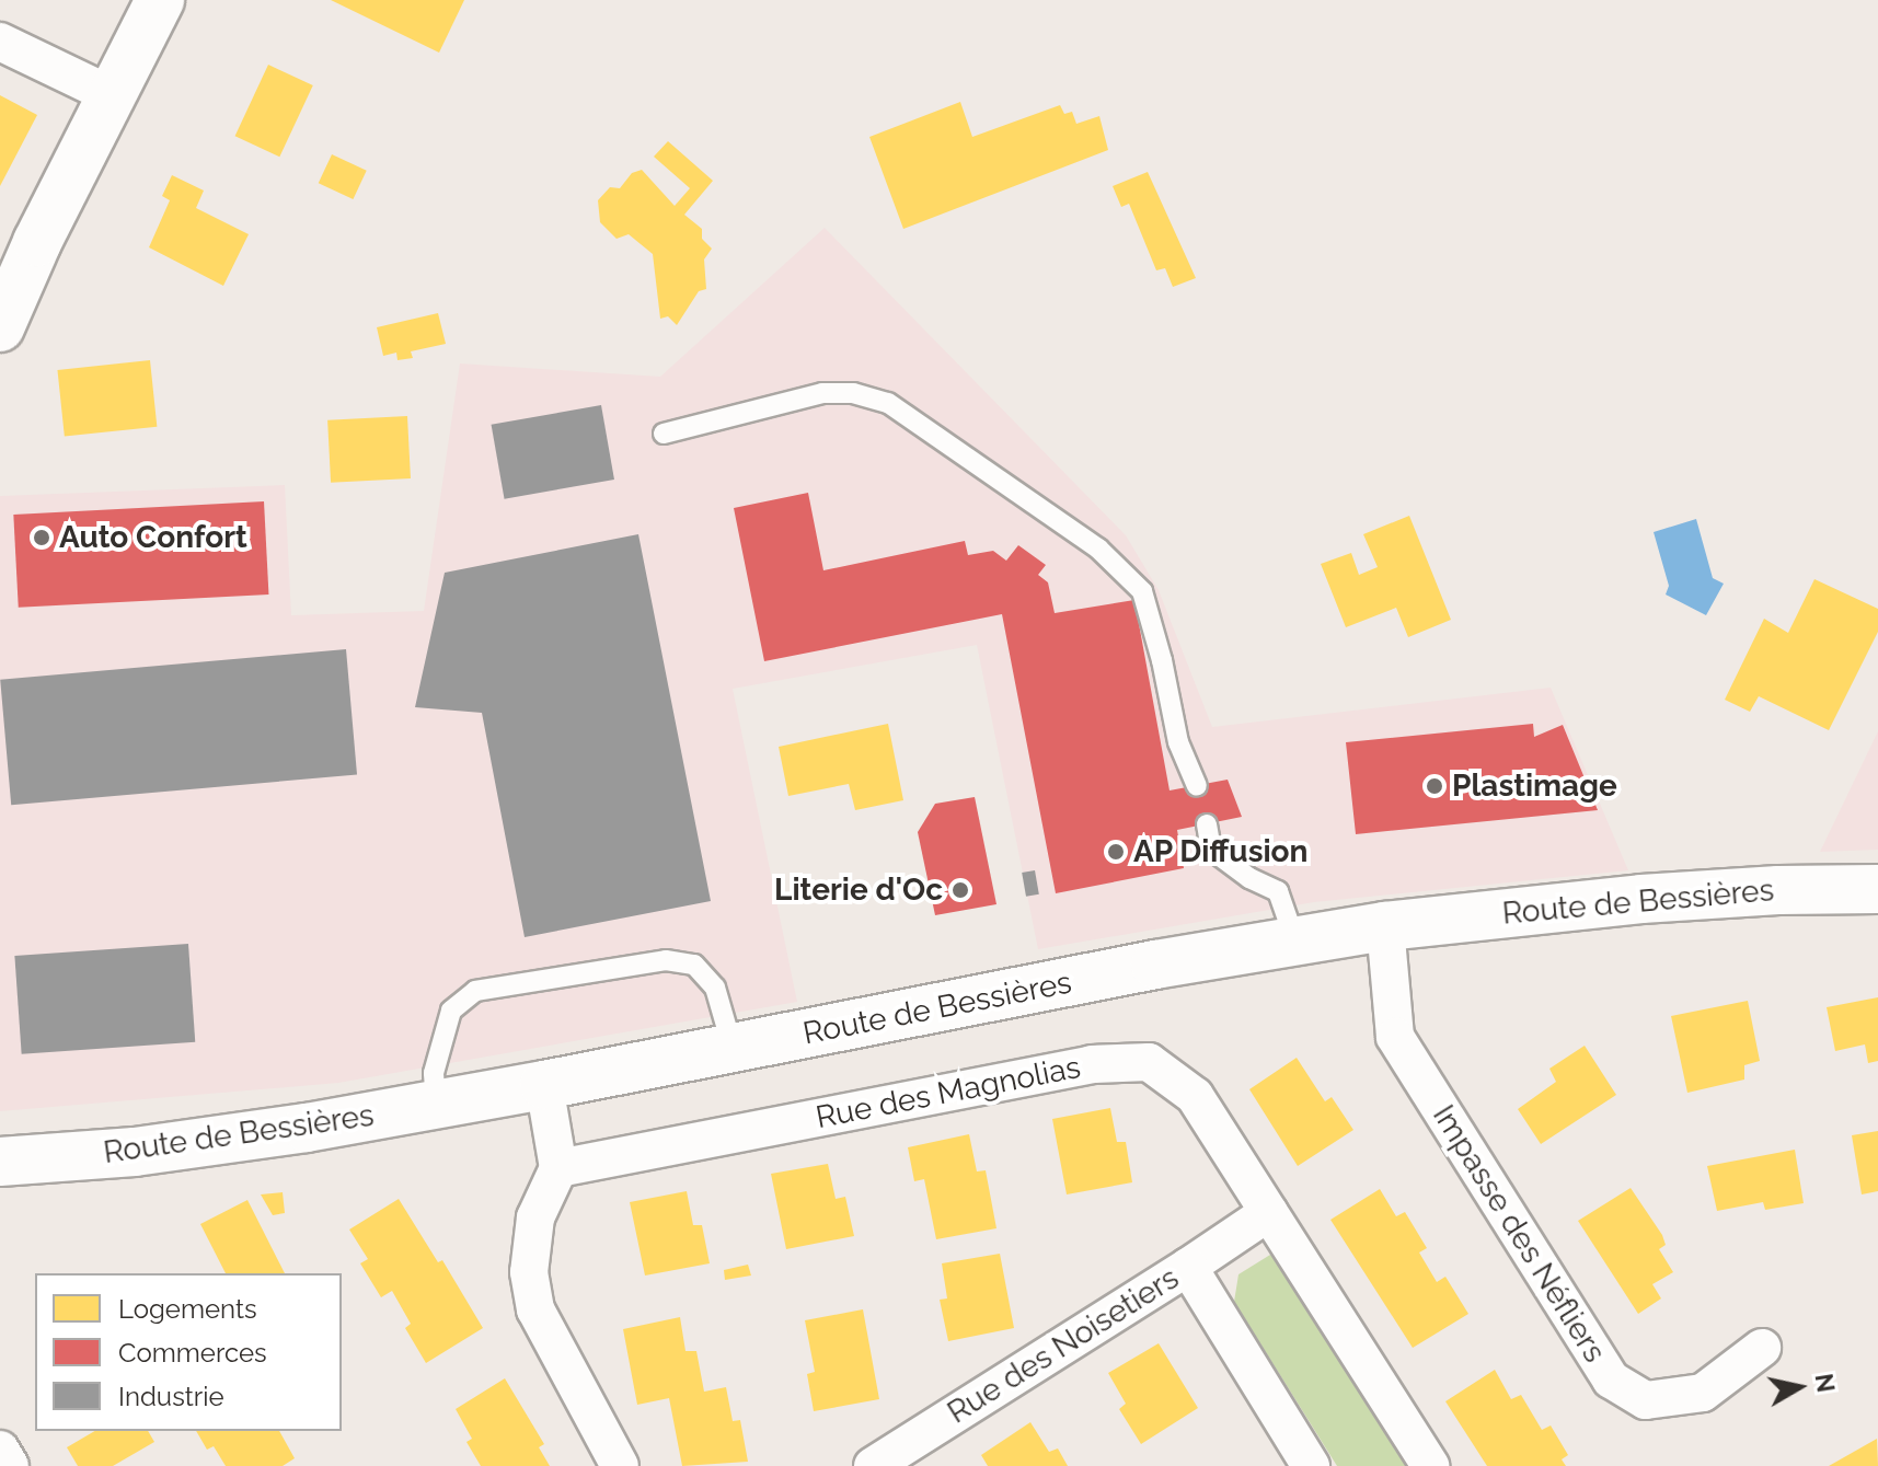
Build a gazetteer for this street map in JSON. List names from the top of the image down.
{
  "streets": {
    "main road": ["Route de Bessières"],
    "street": ["Rue des Magnolias", "Impasse des Néfliers", "Rue des Noisetiers"]
  },
  "crossings": [
    ["Route de Bessières", "Impasse des Néfliers"]
  ],
  "places": [
    "Auto Confort",
    "Plastimage",
    "AP Diffusion",
    "Literie d'Oc"
  ],
  "legend": ["Logements", "Commerces", "Industrie"],
  "north": "right"
}
